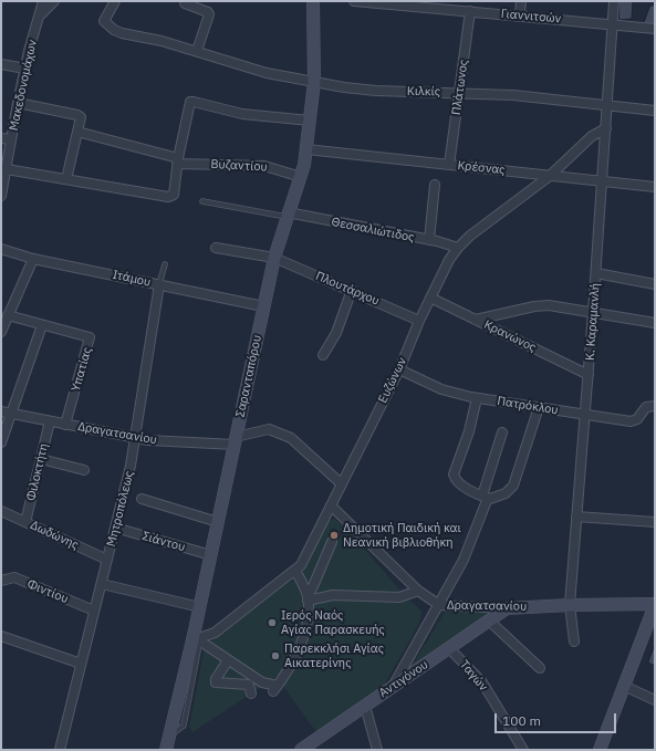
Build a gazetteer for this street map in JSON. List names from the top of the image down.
{
  "streets": {
    "street": [
      "Γιαννιτσών",
      "Μακεδονομάχων",
      "Πλάτωνος",
      "Κιλκίς",
      "Βυζαντίου",
      "Κρέσνας",
      "Θεσσαλιώτιδος",
      "Ιτάμου",
      "Πλουτάρχου",
      "Κ. Καραμανλή",
      "Κρανώνος",
      "Υπατίας",
      "Σαρανταπόρου",
      "Ευζώνων",
      "Πατρόκλου",
      "Δραγατσανίου",
      "Φιλοκτήτη",
      "Μητροπόλεως",
      "Δωδώνης",
      "Σιάντου",
      "Φιντίου",
      "Ταγών",
      "Αντιγόνου"
    ]
  },
  "crossings": [
    ["Γιαννιτσών", "Πλάτωνος"],
    ["Γιαννιτσών", "Κ. Καραμανλή"],
    ["Πλάτωνος", "Κιλκίς"],
    ["Πλάτωνος", "Κρέσνας"],
    ["Κιλκίς", "Κ. Καραμανλή"],
    ["Κιλκίς", "Σαρανταπόρου"],
    ["Βυζαντίου", "Σαρανταπόρου"],
    ["Κρέσνας", "Κ. Καραμανλή"],
    ["Κρέσνας", "Σαρανταπόρου"],
    ["Κρέσνας", "Ευζώνων"],
    ["Θεσσαλιώτιδος", "Σαρανταπόρου"],
    ["Θεσσαλιώτιδος", "Ευζώνων"],
    ["Ιτάμου", "Σαρανταπόρου"],
    ["Ιτάμου", "Μητροπόλεως"],
    ["Πλουτάρχου", "Σαρανταπόρου"],
    ["Πλουτάρχου", "Ευζώνων"],
    ["Κ. Καραμανλή", "Κρανώνος"],
    ["Κ. Καραμανλή", "Ευζώνων"],
    ["Κ. Καραμανλή", "Πατρόκλου"],
    ["Κ. Καραμανλή", "Δραγατσανίου"],
    ["Κρανώνος", "Ευζώνων"],
    ["Υπατίας", "Δραγατσανίου"],
    ["Σαρανταπόρου", "Ευζώνων"],
    ["Σαρανταπόρου", "Δραγατσανίου"],
    ["Σαρανταπόρου", "Σιάντου"],
    ["Ευζώνων", "Πατρόκλου"],
    ["Ευζώνων", "Δραγατσανίου"],
    ["Δραγατσανίου", "Φιλοκτήτη"],
    ["Δραγατσανίου", "Μητροπόλεως"],
    ["Δραγατσανίου", "Αντιγόνου"],
    ["Φιλοκτήτη", "Δωδώνης"],
    ["Μητροπόλεως", "Δωδώνης"],
    ["Μητροπόλεως", "Σιάντου"],
    ["Μητροπόλεως", "Φιντίου"],
    ["Ταγών", "Αντιγόνου"]
  ],
  "places": ["Δημοτική Παιδική και Νεανική βιβλιοθήκη", "Ιερός Ναός Αγίας Παρασκευής", "Παρεκκλήσι Αγίας Αικατερίνης"],
  "scale_bar": "100 m"
}
